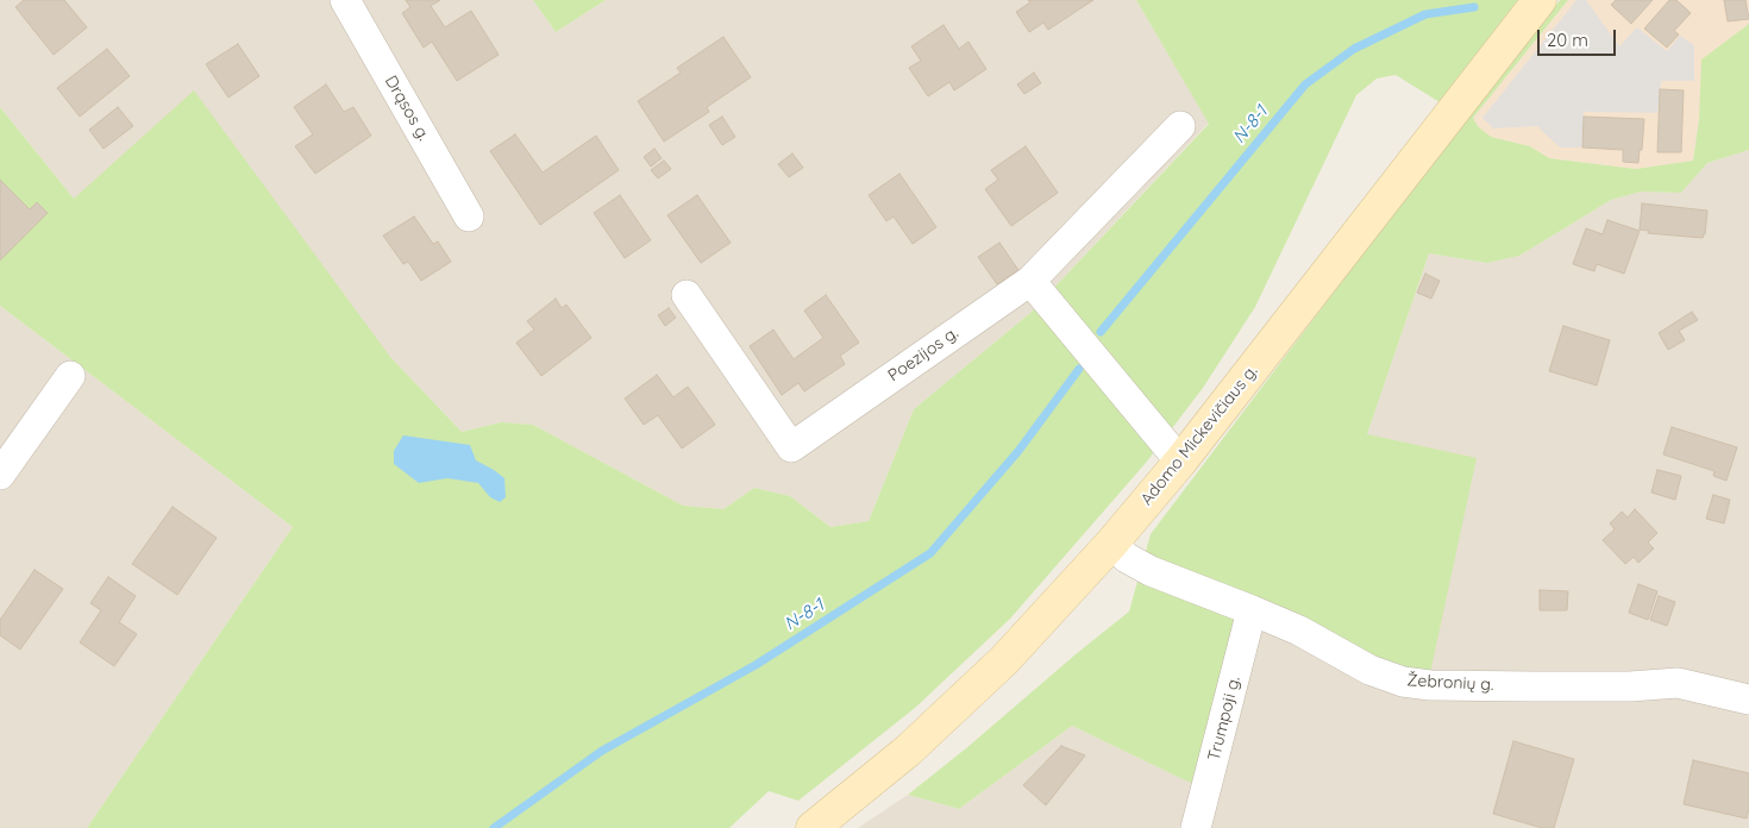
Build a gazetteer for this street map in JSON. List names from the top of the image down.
{
  "streets": {
    "main road": ["Adomo Mickevičiaus g."],
    "street": [
      "Drąsos g.",
      "Poezijos g.",
      "Žebronių g.",
      "Trumpoji g."
    ]
  },
  "crossings": [
    ["Adomo Mickevičiaus g.", "Žebronių g."],
    ["Žebronių g.", "Trumpoji g."]
  ],
  "water": ["N-8-1"],
  "scale_bar": "20 m"
}
